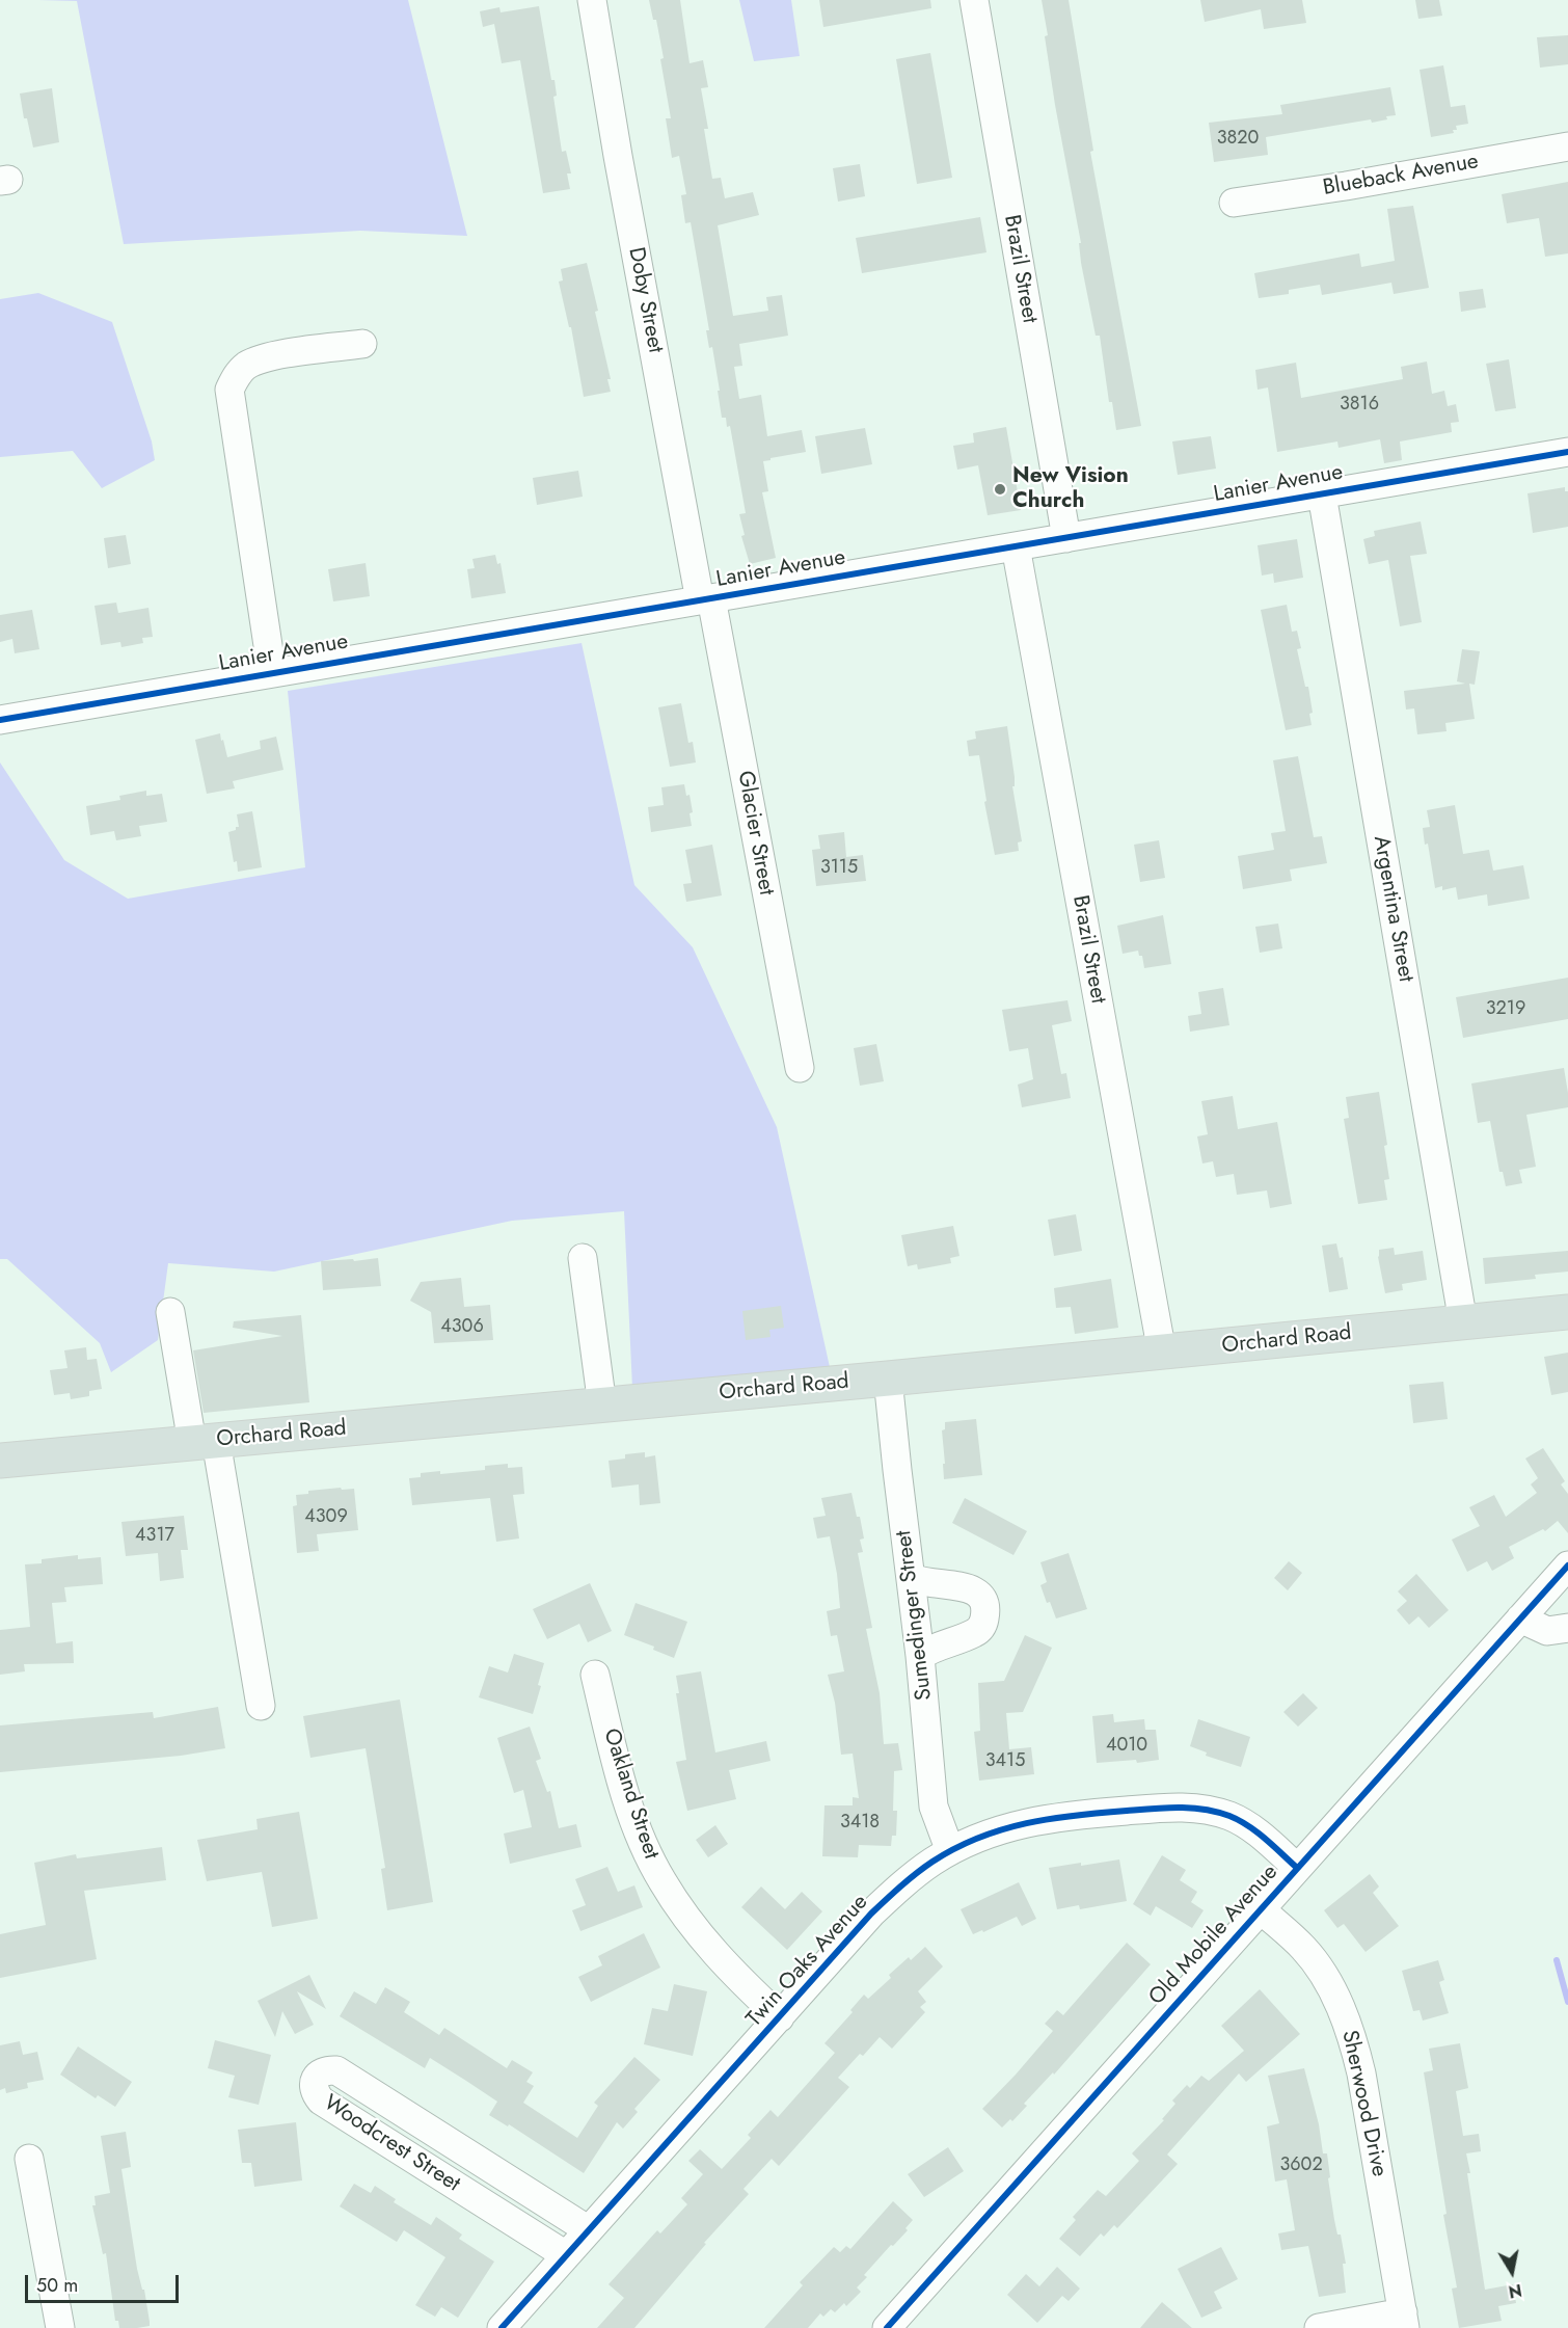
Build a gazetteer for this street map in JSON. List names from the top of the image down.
{
  "streets": {
    "main road": ["Orchard Road"],
    "street": [
      "Blueback Avenue",
      "Brazil Street",
      "Doby Street",
      "Lanier Avenue",
      "Glacier Street",
      "Argentina Street",
      "Sumedinger Street",
      "Oakland Street",
      "Old Mobile Avenue",
      "Twin Oaks Avenue",
      "Sherwood Drive",
      "Woodcrest Street"
    ]
  },
  "crossings": [
    ["Brazil Street", "Lanier Avenue"],
    ["Brazil Street", "Orchard Road"],
    ["Doby Street", "Lanier Avenue"],
    ["Doby Street", "Glacier Street"],
    ["Lanier Avenue", "Glacier Street"],
    ["Lanier Avenue", "Argentina Street"],
    ["Argentina Street", "Orchard Road"],
    ["Orchard Road", "Sumedinger Street"],
    ["Sumedinger Street", "Twin Oaks Avenue"],
    ["Oakland Street", "Twin Oaks Avenue"],
    ["Old Mobile Avenue", "Twin Oaks Avenue"],
    ["Old Mobile Avenue", "Sherwood Drive"],
    ["Twin Oaks Avenue", "Woodcrest Street"]
  ],
  "places": ["New Vision Church"],
  "house_numbers": [
    "3820",
    "3816",
    "3115",
    "3219",
    "4306",
    "4309",
    "4317",
    "4010",
    "3415",
    "3418",
    "3602"
  ],
  "scale_bar": "50 m",
  "north": "bottom"
}
